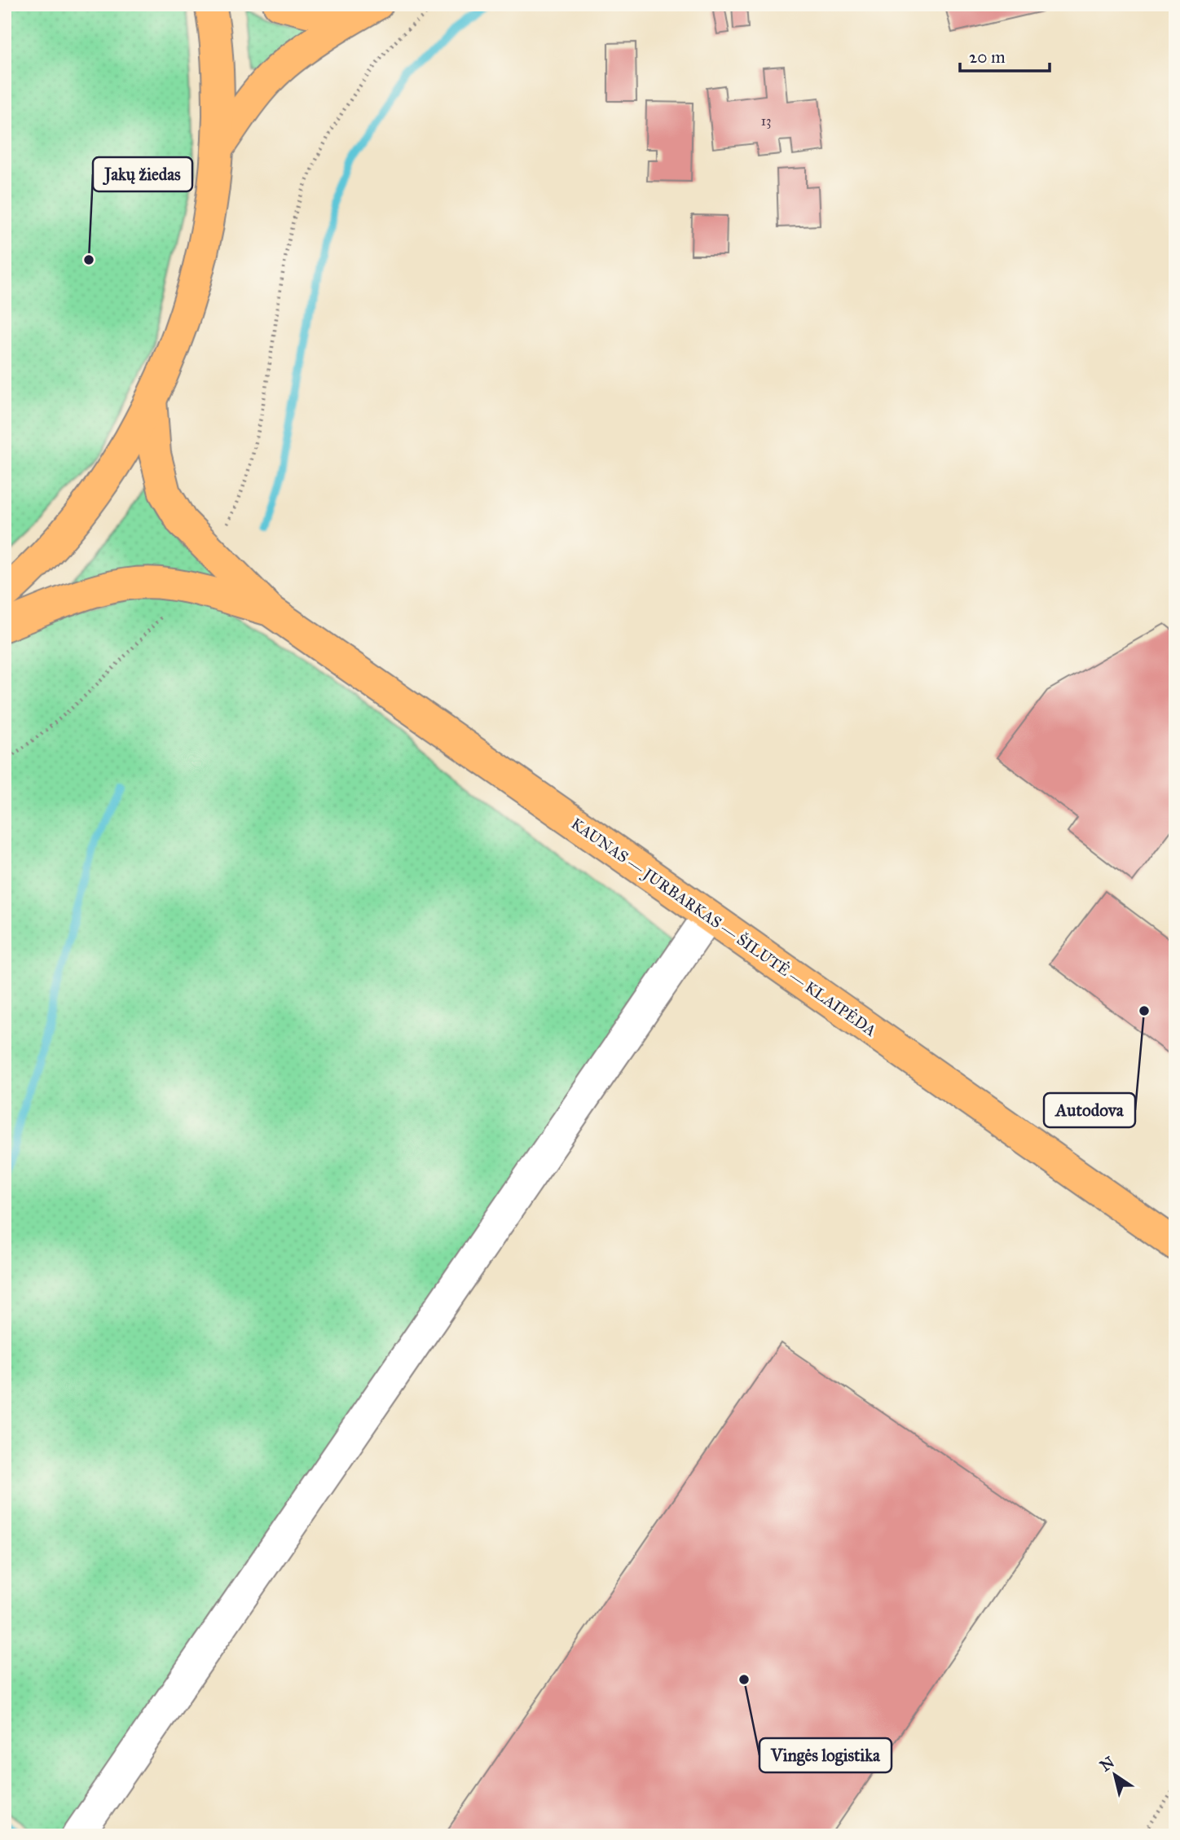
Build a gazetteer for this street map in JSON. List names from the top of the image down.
{
  "streets": {
    "main road": ["KAUNAS — JURBARKAS — ŠILUTĖ — KLAIPĖDA"]
  },
  "places": ["Jakų žiedas", "Autodova", "Vingės logistika"],
  "house_numbers": ["13"],
  "scale_bar": "20 m",
  "north": "top left"
}
